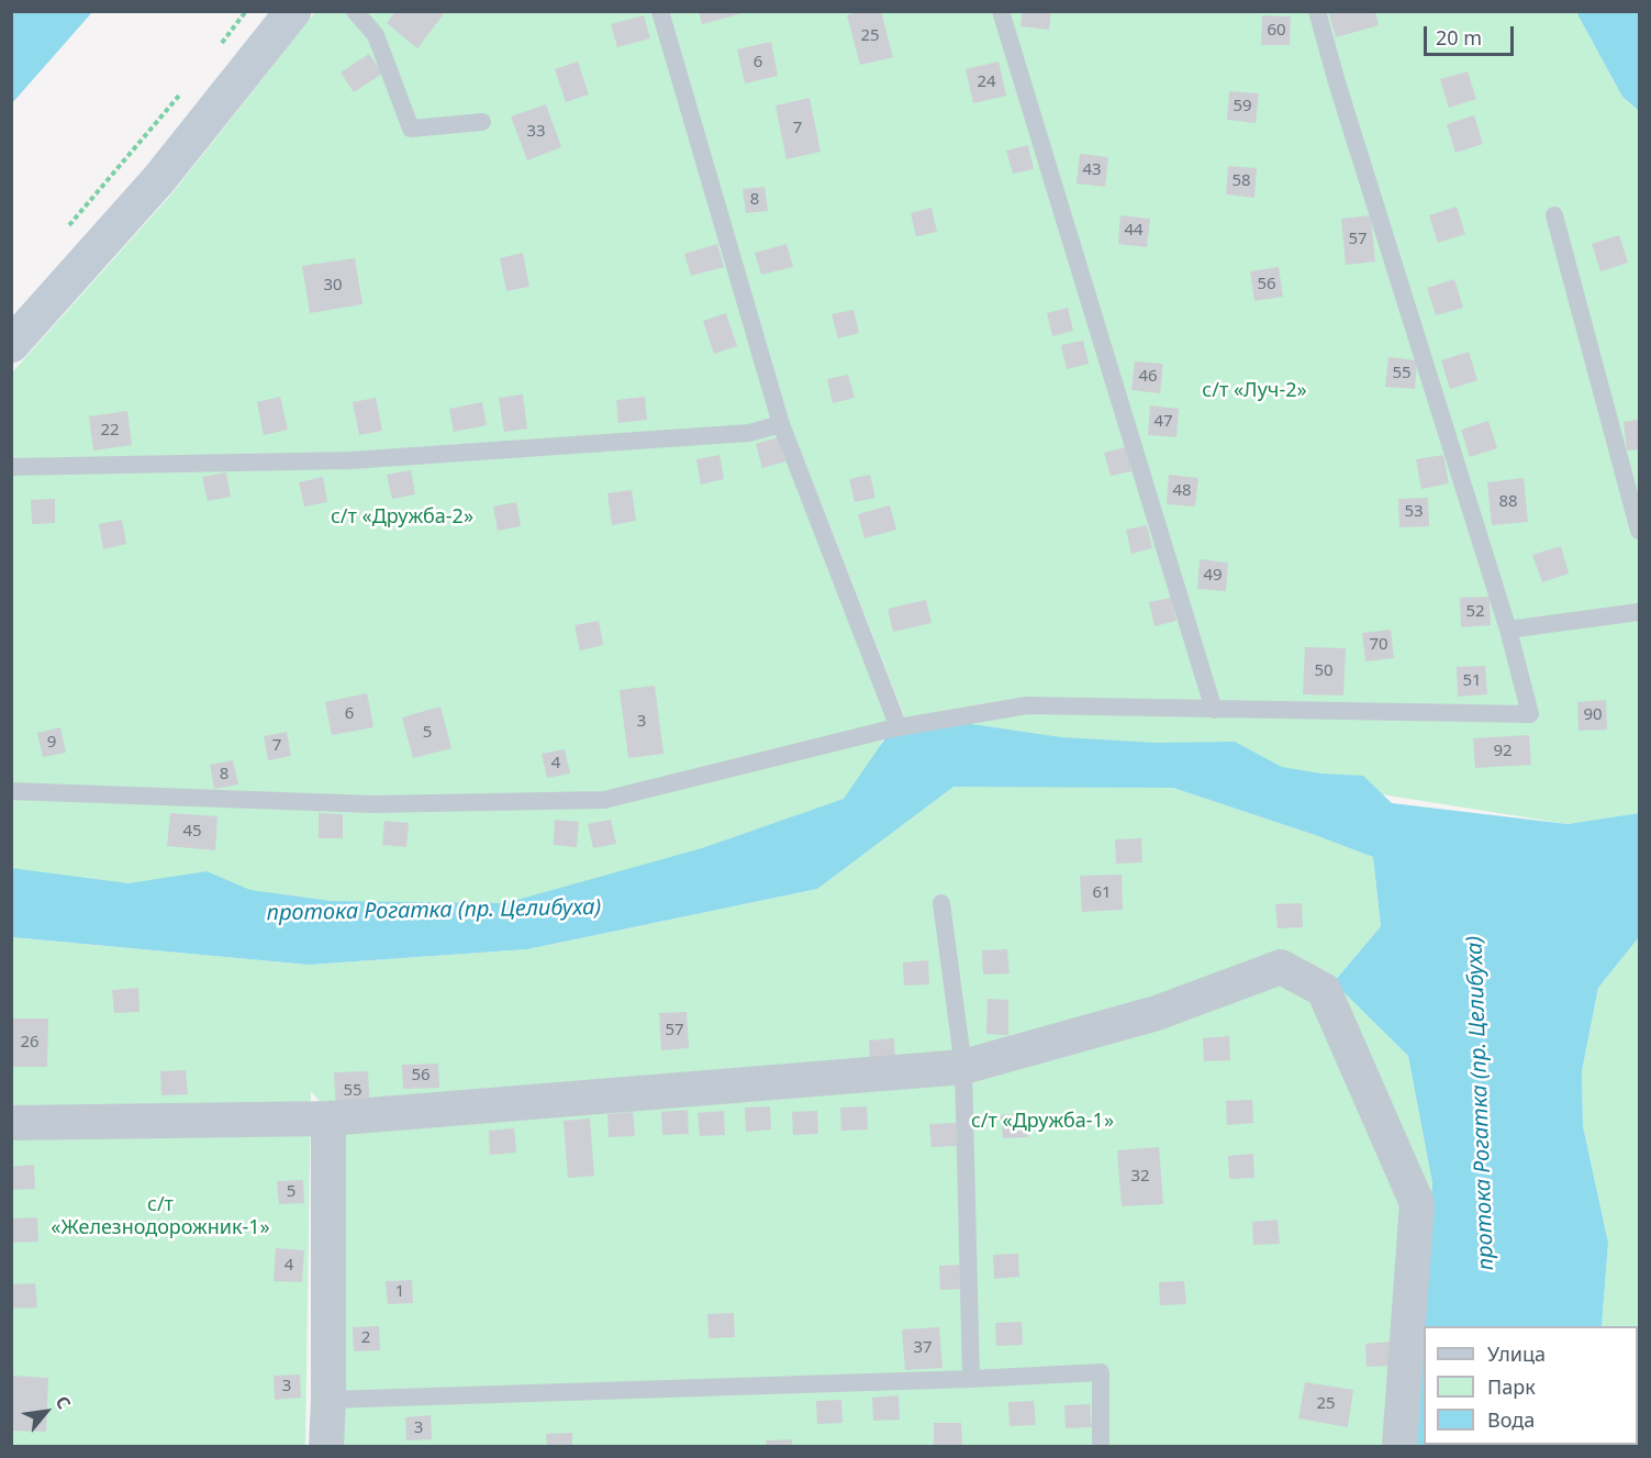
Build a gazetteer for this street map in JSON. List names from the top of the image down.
{
  "water": ["протока Рогатка (пр. Целибуха)"],
  "parks": [
    "с/т «Луч-2»",
    "с/т «Дружба-2»",
    "с/т «Дружба-1»",
    "с/т «Железнодорожник-1»"
  ],
  "house_numbers": [
    "60",
    "25",
    "6",
    "24",
    "59",
    "7",
    "33",
    "43",
    "58",
    "8",
    "44",
    "57",
    "56",
    "30",
    "55",
    "46",
    "47",
    "22",
    "48",
    "88",
    "53",
    "49",
    "52",
    "70",
    "50",
    "51",
    "6",
    "90",
    "3",
    "5",
    "9",
    "7",
    "92",
    "4",
    "8",
    "45",
    "61",
    "57",
    "26",
    "56",
    "55",
    "32",
    "5",
    "4",
    "1",
    "2",
    "37",
    "3",
    "25",
    "3"
  ],
  "legend": ["Улица", "Парк", "Вода"],
  "scale_bar": "20 m",
  "north": "top right"
}
